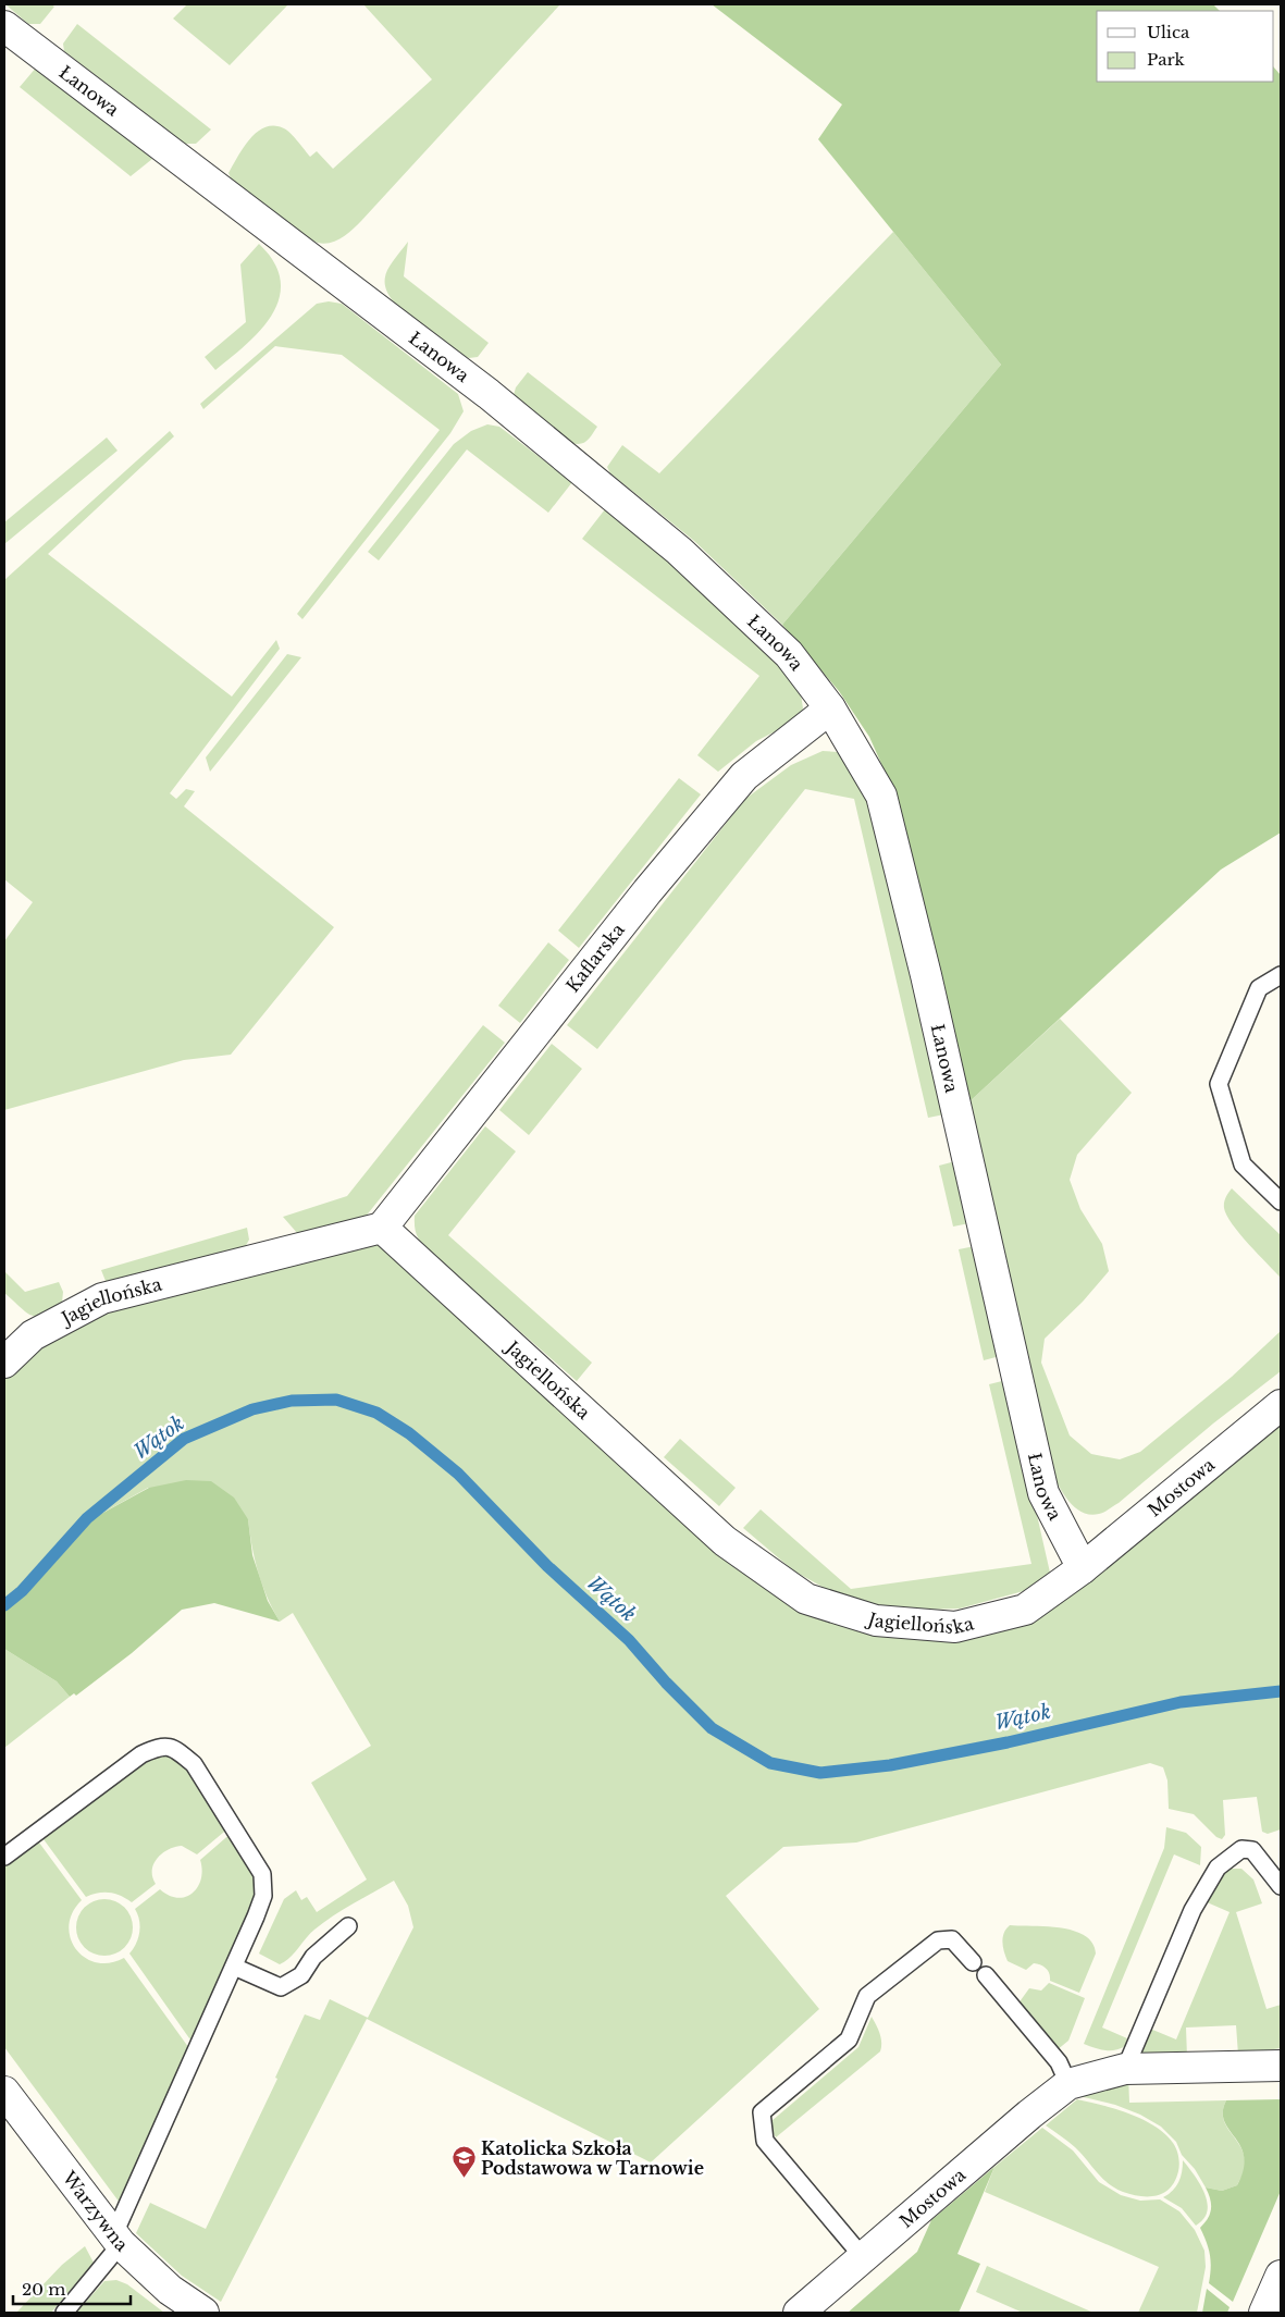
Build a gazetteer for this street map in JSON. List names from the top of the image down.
{
  "streets": {
    "street": [
      "Łanowa",
      "Kaflarska",
      "Jagiellońska",
      "Mostowa",
      "Warzywna"
    ]
  },
  "crossings": [
    ["Łanowa", "Kaflarska"],
    ["Łanowa", "Jagiellońska"],
    ["Łanowa", "Mostowa"],
    ["Kaflarska", "Jagiellońska"],
    ["Jagiellońska", "Mostowa"]
  ],
  "water": ["Wątok"],
  "places": {
    "school or university": ["Katolicka Szkoła Podstawowa w Tarnowie"]
  },
  "legend": ["Ulica", "Park"],
  "scale_bar": "20 m"
}
